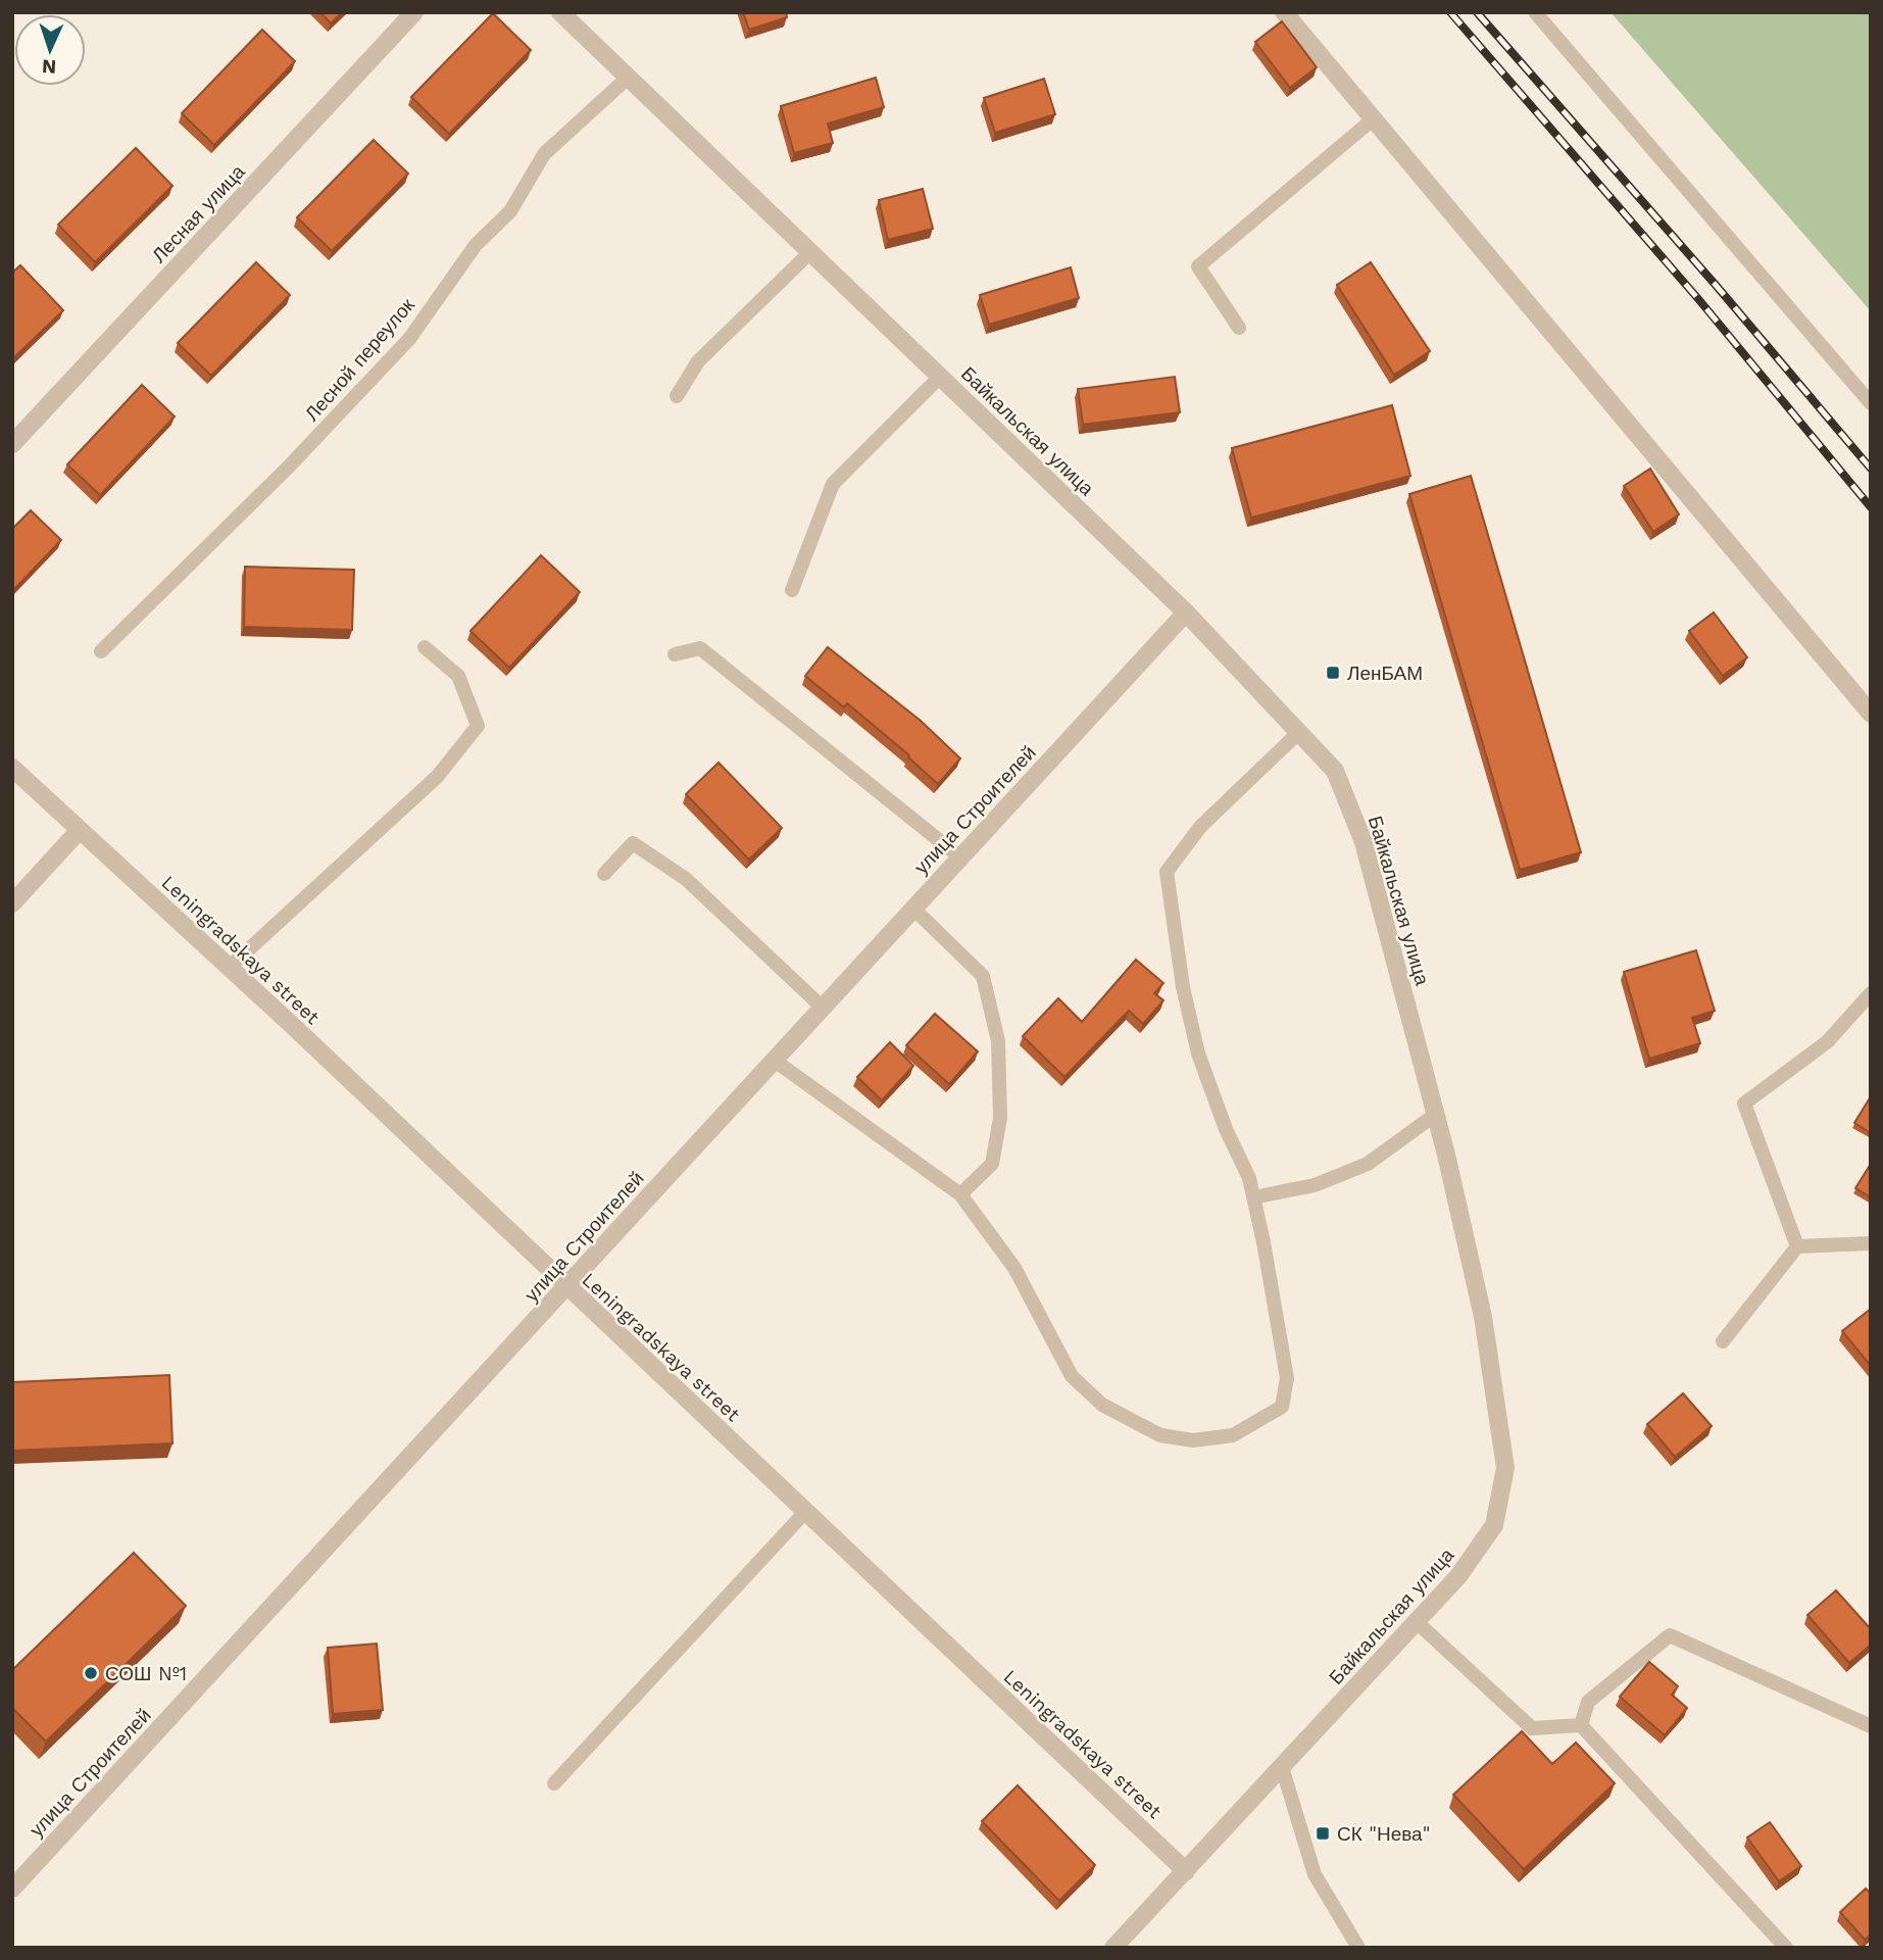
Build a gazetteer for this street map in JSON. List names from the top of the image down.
{
  "streets": {
    "street": [
      "Лесная улица",
      "Байкальская улица",
      "улица Строителей",
      "Leningradskaya street"
    ],
    "lane": ["Лесной переулок"]
  },
  "crossings": [
    ["Лесной переулок", "Байкальская улица"],
    ["Байкальская улица", "улица Строителей"],
    ["Байкальская улица", "Leningradskaya street"],
    ["улица Строителей", "Leningradskaya street"]
  ],
  "places": {
    "transit": ["ЛенБАМ", "СК \"Нева\""],
    "other": ["СОШ №1"]
  },
  "north": "bottom"
}
